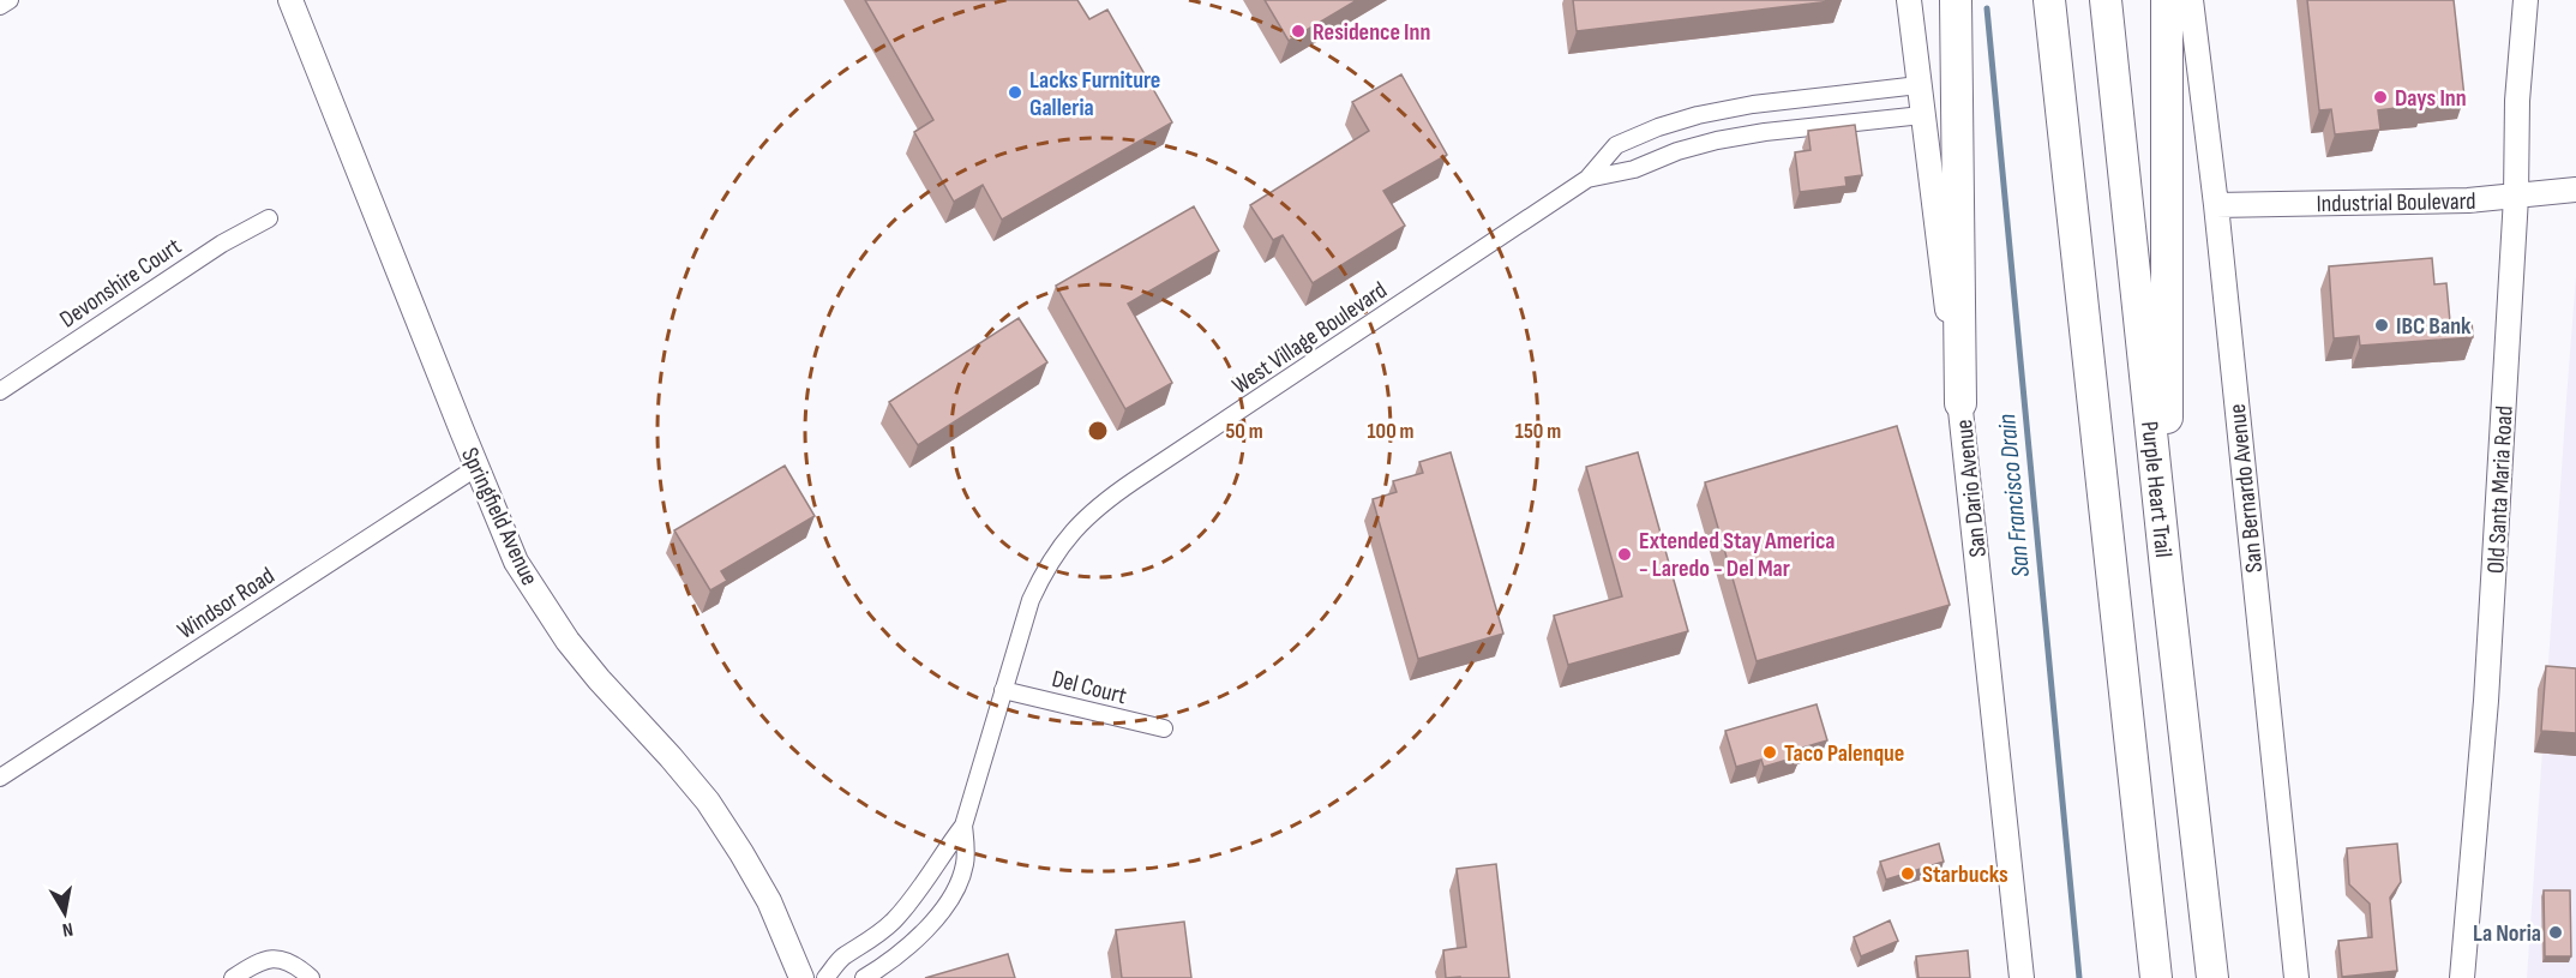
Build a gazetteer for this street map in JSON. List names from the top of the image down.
{
  "streets": {
    "highway": ["Purple Heart Trail"],
    "main road": [
      "Industrial Boulevard",
      "San Dario Avenue",
      "San Bernardo Avenue",
      "Old Santa Maria Road",
      "Springfield Avenue"
    ],
    "street": [
      "Devonshire Court",
      "West Village Boulevard",
      "Windsor Road",
      "Del Court"
    ]
  },
  "crossings": [
    ["Industrial Boulevard", "San Bernardo Avenue"],
    ["Industrial Boulevard", "Old Santa Maria Road"],
    ["West Village Boulevard", "San Dario Avenue"],
    ["West Village Boulevard", "Del Court"],
    ["Springfield Avenue", "Windsor Road"]
  ],
  "water": ["San Francisco Drain"],
  "places": [
    "Residence Inn",
    "Lacks Furniture Galleria",
    "Days Inn",
    "IBC Bank",
    "Extended Stay America - Laredo - Del Mar",
    "Taco Palenque",
    "Starbucks",
    "La Noria"
  ],
  "north": "bottom",
  "rings": ["50 m", "100 m", "150 m"]
}
